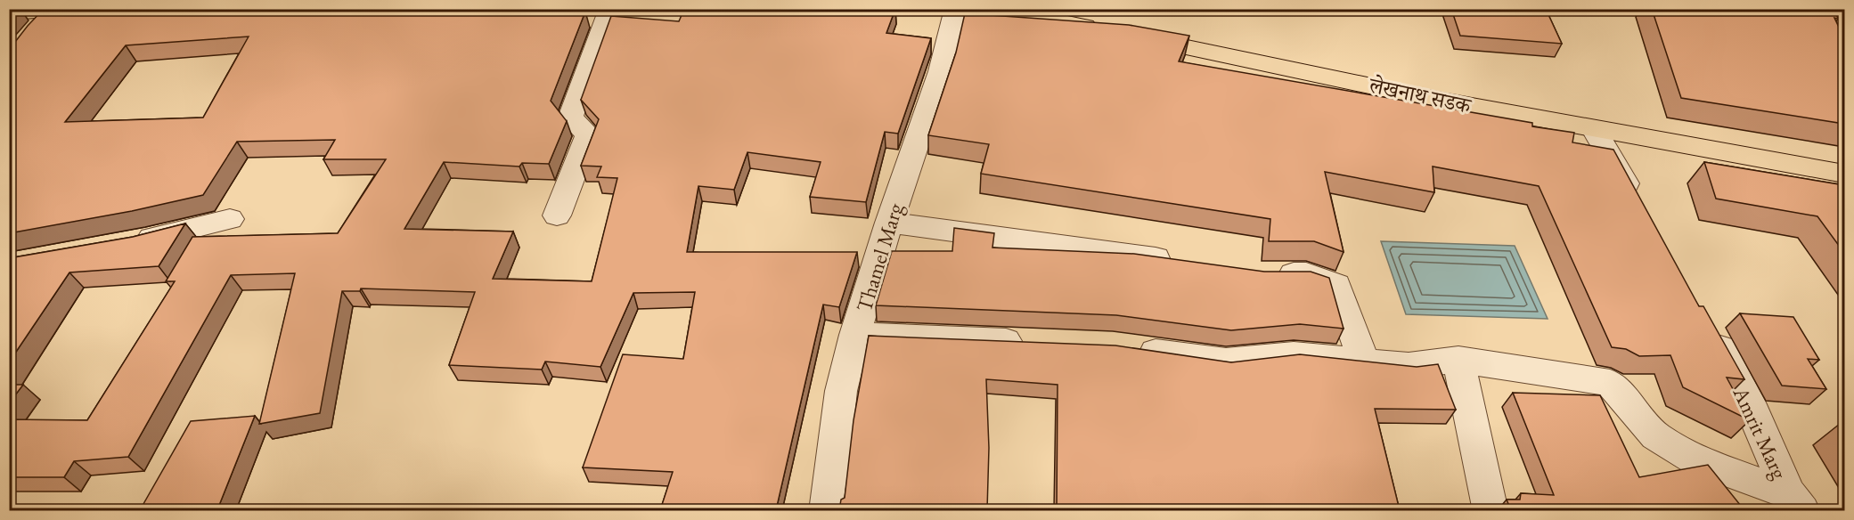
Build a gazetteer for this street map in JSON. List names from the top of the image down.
{
  "streets": {
    "main road": ["लेखनाथ सडक"],
    "street": ["Thamel Marg", "Amrit Marg"]
  }
}
